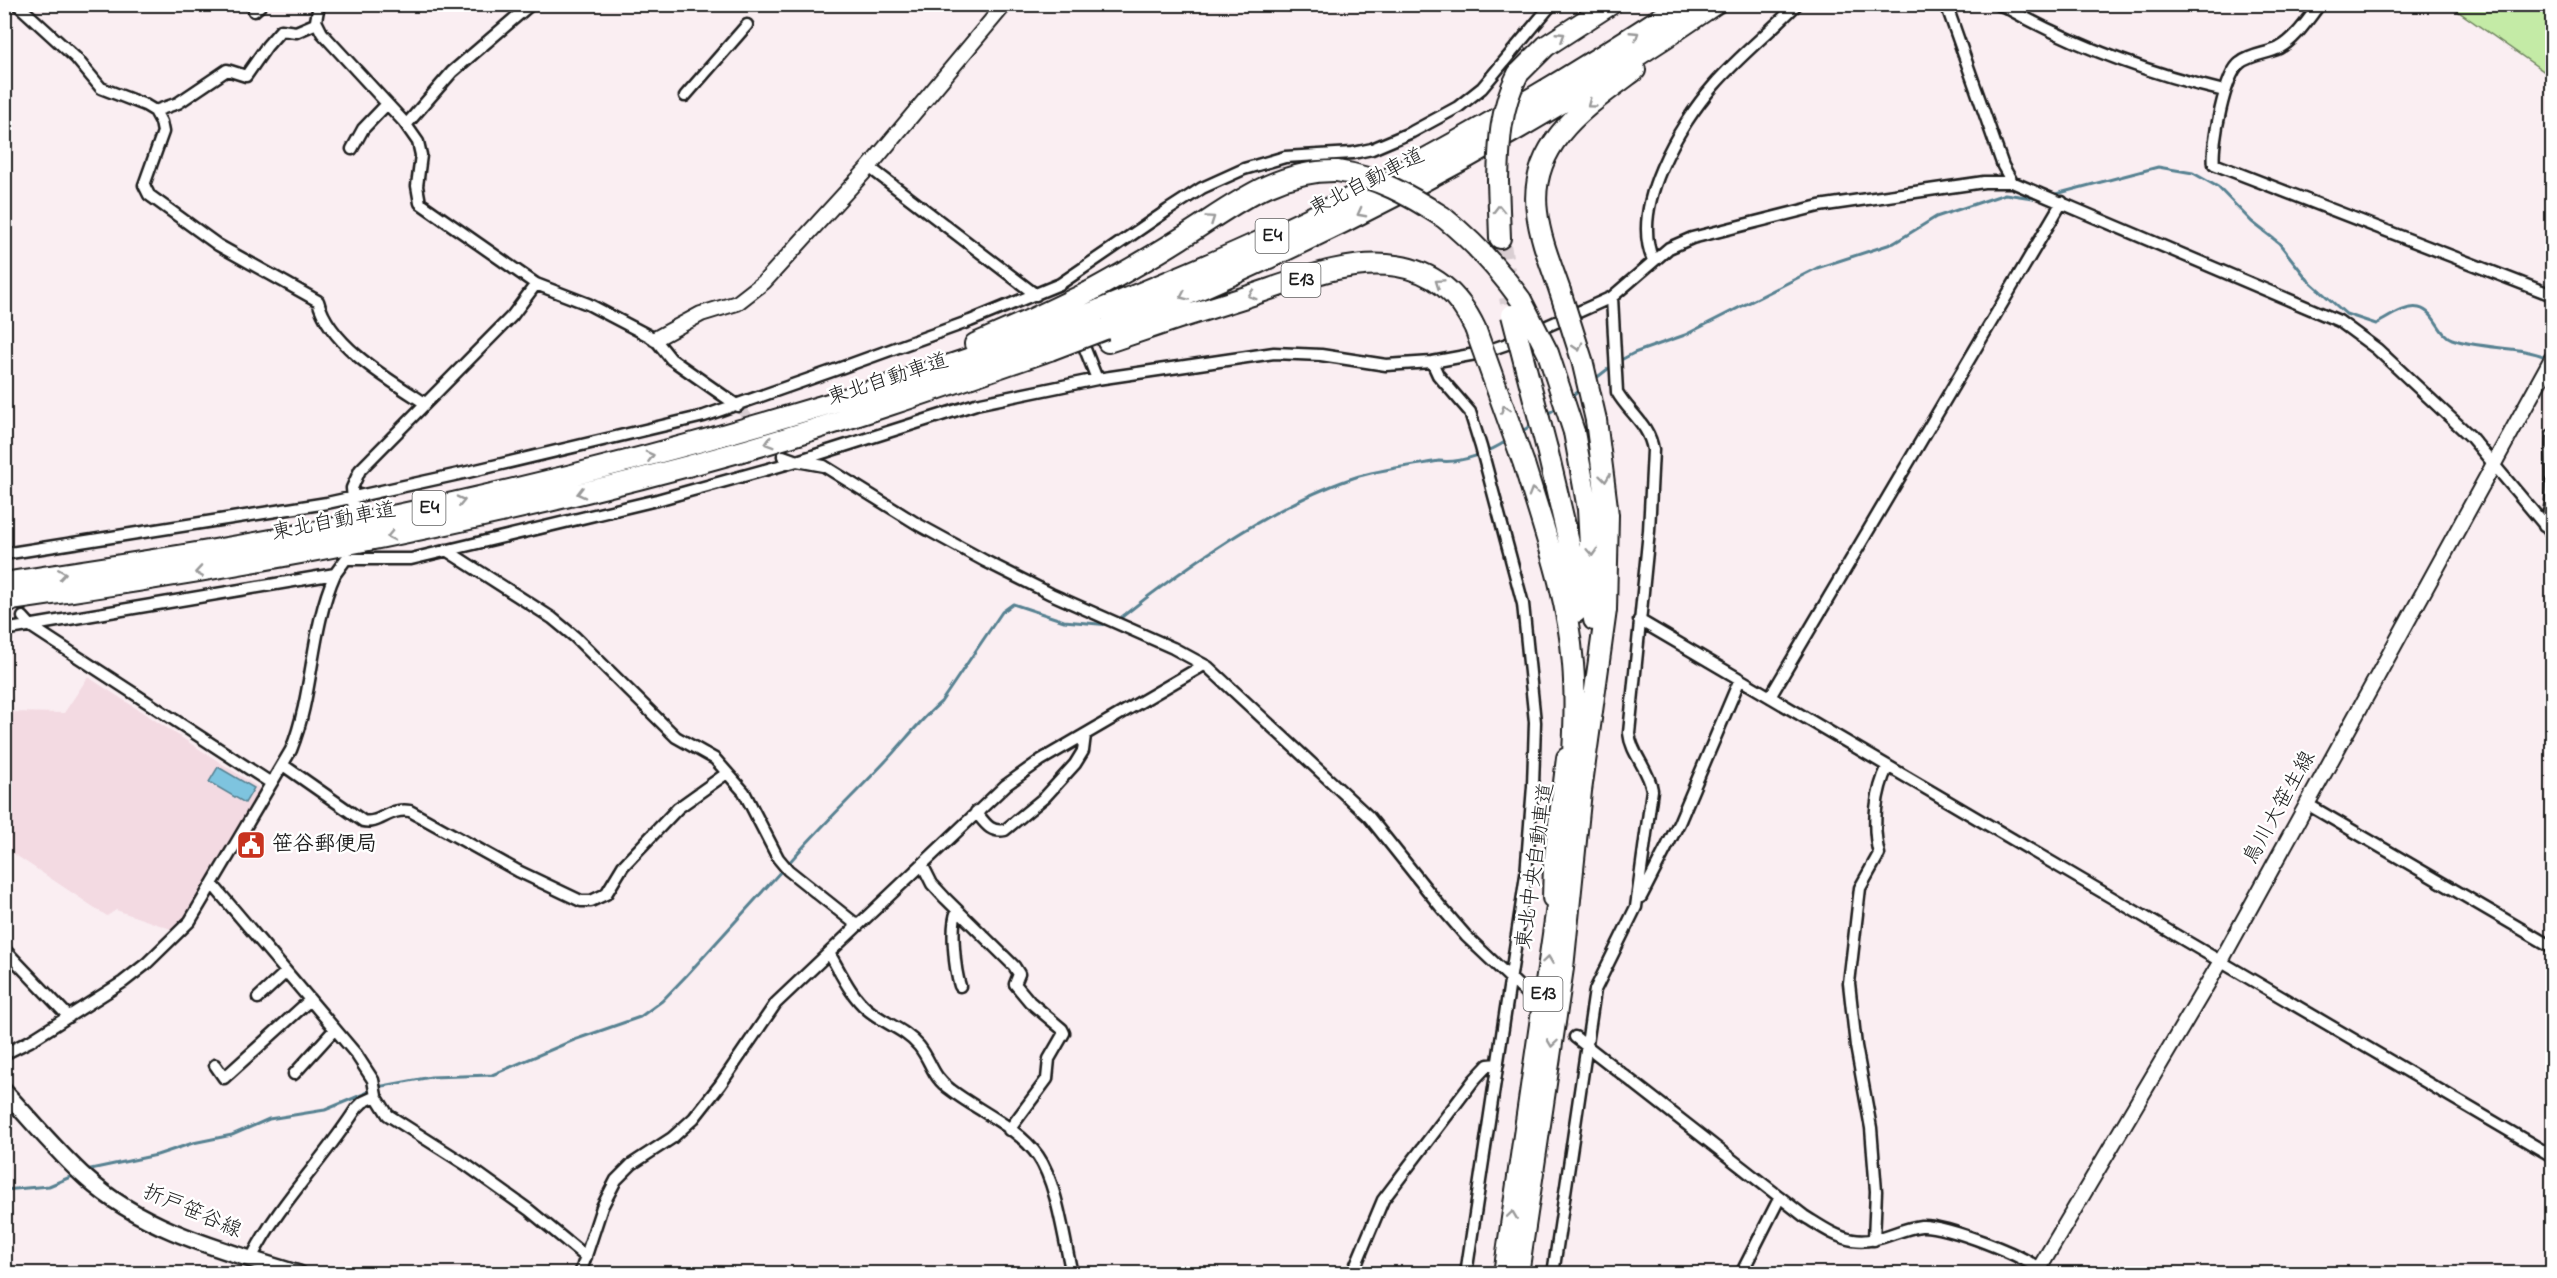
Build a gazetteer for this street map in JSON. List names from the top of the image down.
{
  "streets": {
    "highway": [
      "東北自動車道",
      "E4",
      "E13",
      "東北中央自動車道"
    ],
    "main road": ["折戸笹谷線"],
    "street": ["鳥川大笹生線"]
  },
  "crossings": [
    ["東北自動車道", "E13"],
    ["E13", "東北中央自動車道"]
  ],
  "places": {
    "public building": ["笹谷郵便局"]
  }
}
